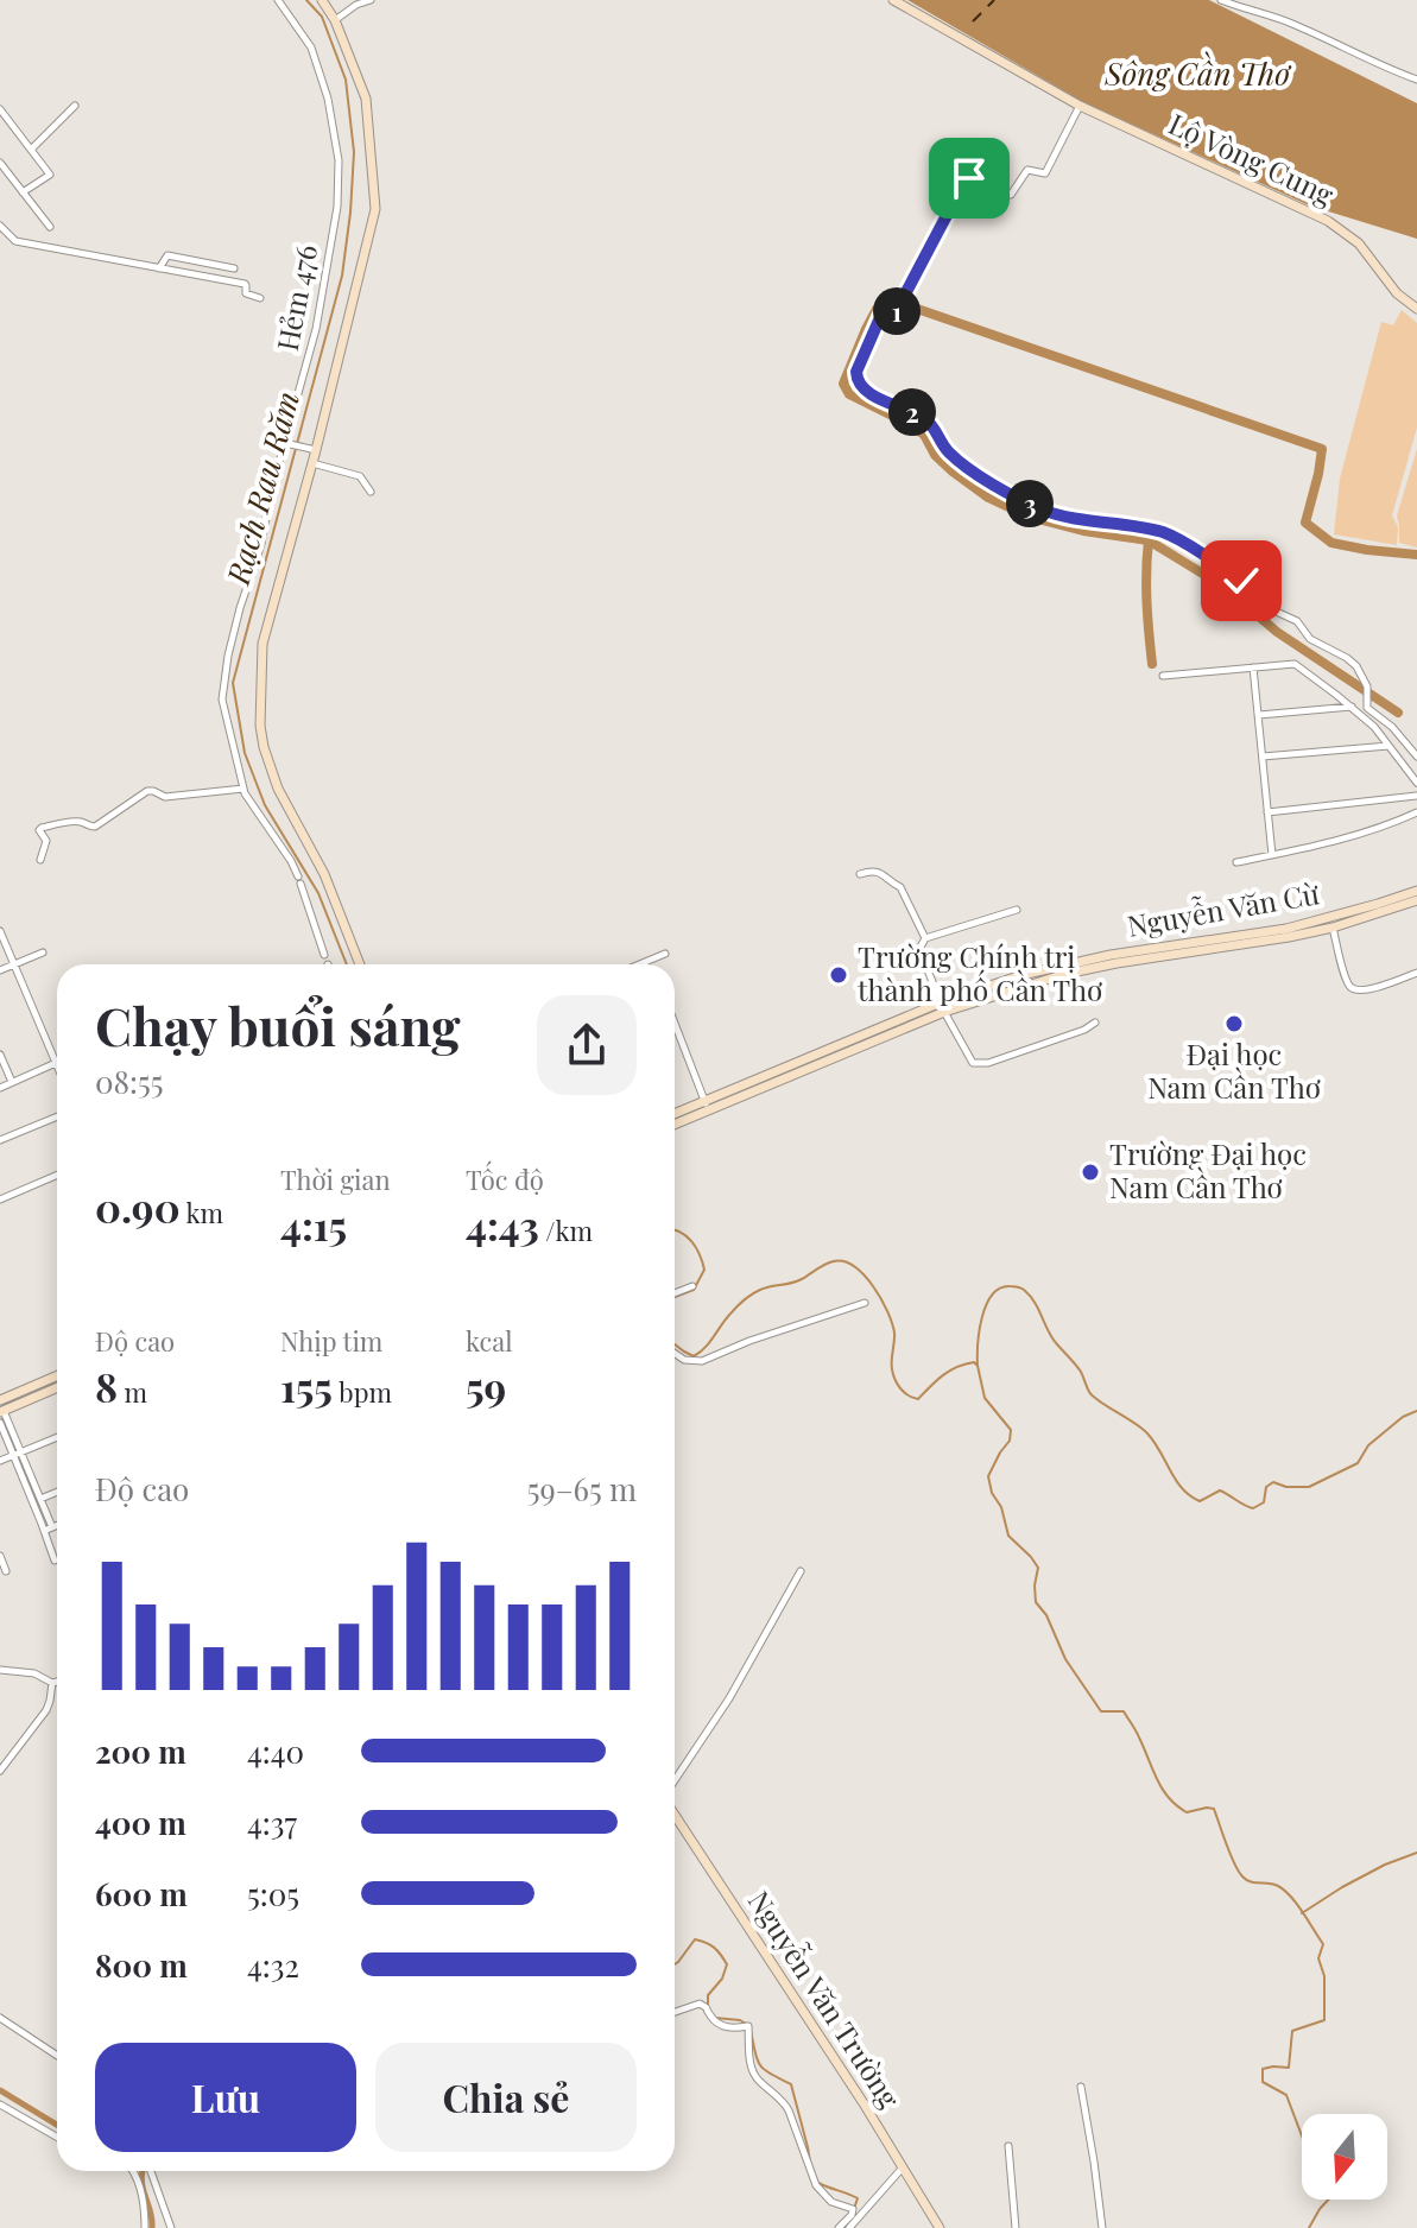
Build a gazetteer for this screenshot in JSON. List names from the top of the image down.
{
  "streets": {
    "main road": ["Lộ Vòng Cung", "Nguyễn Văn Cừ", "Nguyễn Văn Trường"],
    "street": ["Hẻm 476"]
  },
  "water": ["Sông Cần Thơ", "Rạch Rau Răm"],
  "places": ["Trường Chính trị thành phố Cần Thơ", "Đại học Nam Cần Thơ", "Trường Đại học Nam Cần Thơ"],
  "north": "bottom",
  "page": {
    "pins": ["1", "2", "3"],
    "heading": ["Chạy buổi sáng", "08:55"],
    "stats": [
      ["0.90 km"],
      ["Thời gian", "4:15"],
      ["Tốc độ", "4:43 /km"],
      ["Độ cao", "8 m"],
      ["Nhịp tim", "155 bpm"],
      ["kcal", "59"]
    ],
    "chart": ["Độ cao", "59–65 m"],
    "list": [
      {
        "name": "200 m",
        "note": "4:40"
      },
      {
        "name": "400 m",
        "note": "4:37"
      },
      {
        "name": "600 m",
        "note": "5:05"
      },
      {
        "name": "800 m",
        "note": "4:32"
      }
    ],
    "buttons": ["Lưu", "Chia sẻ"]
  }
}
